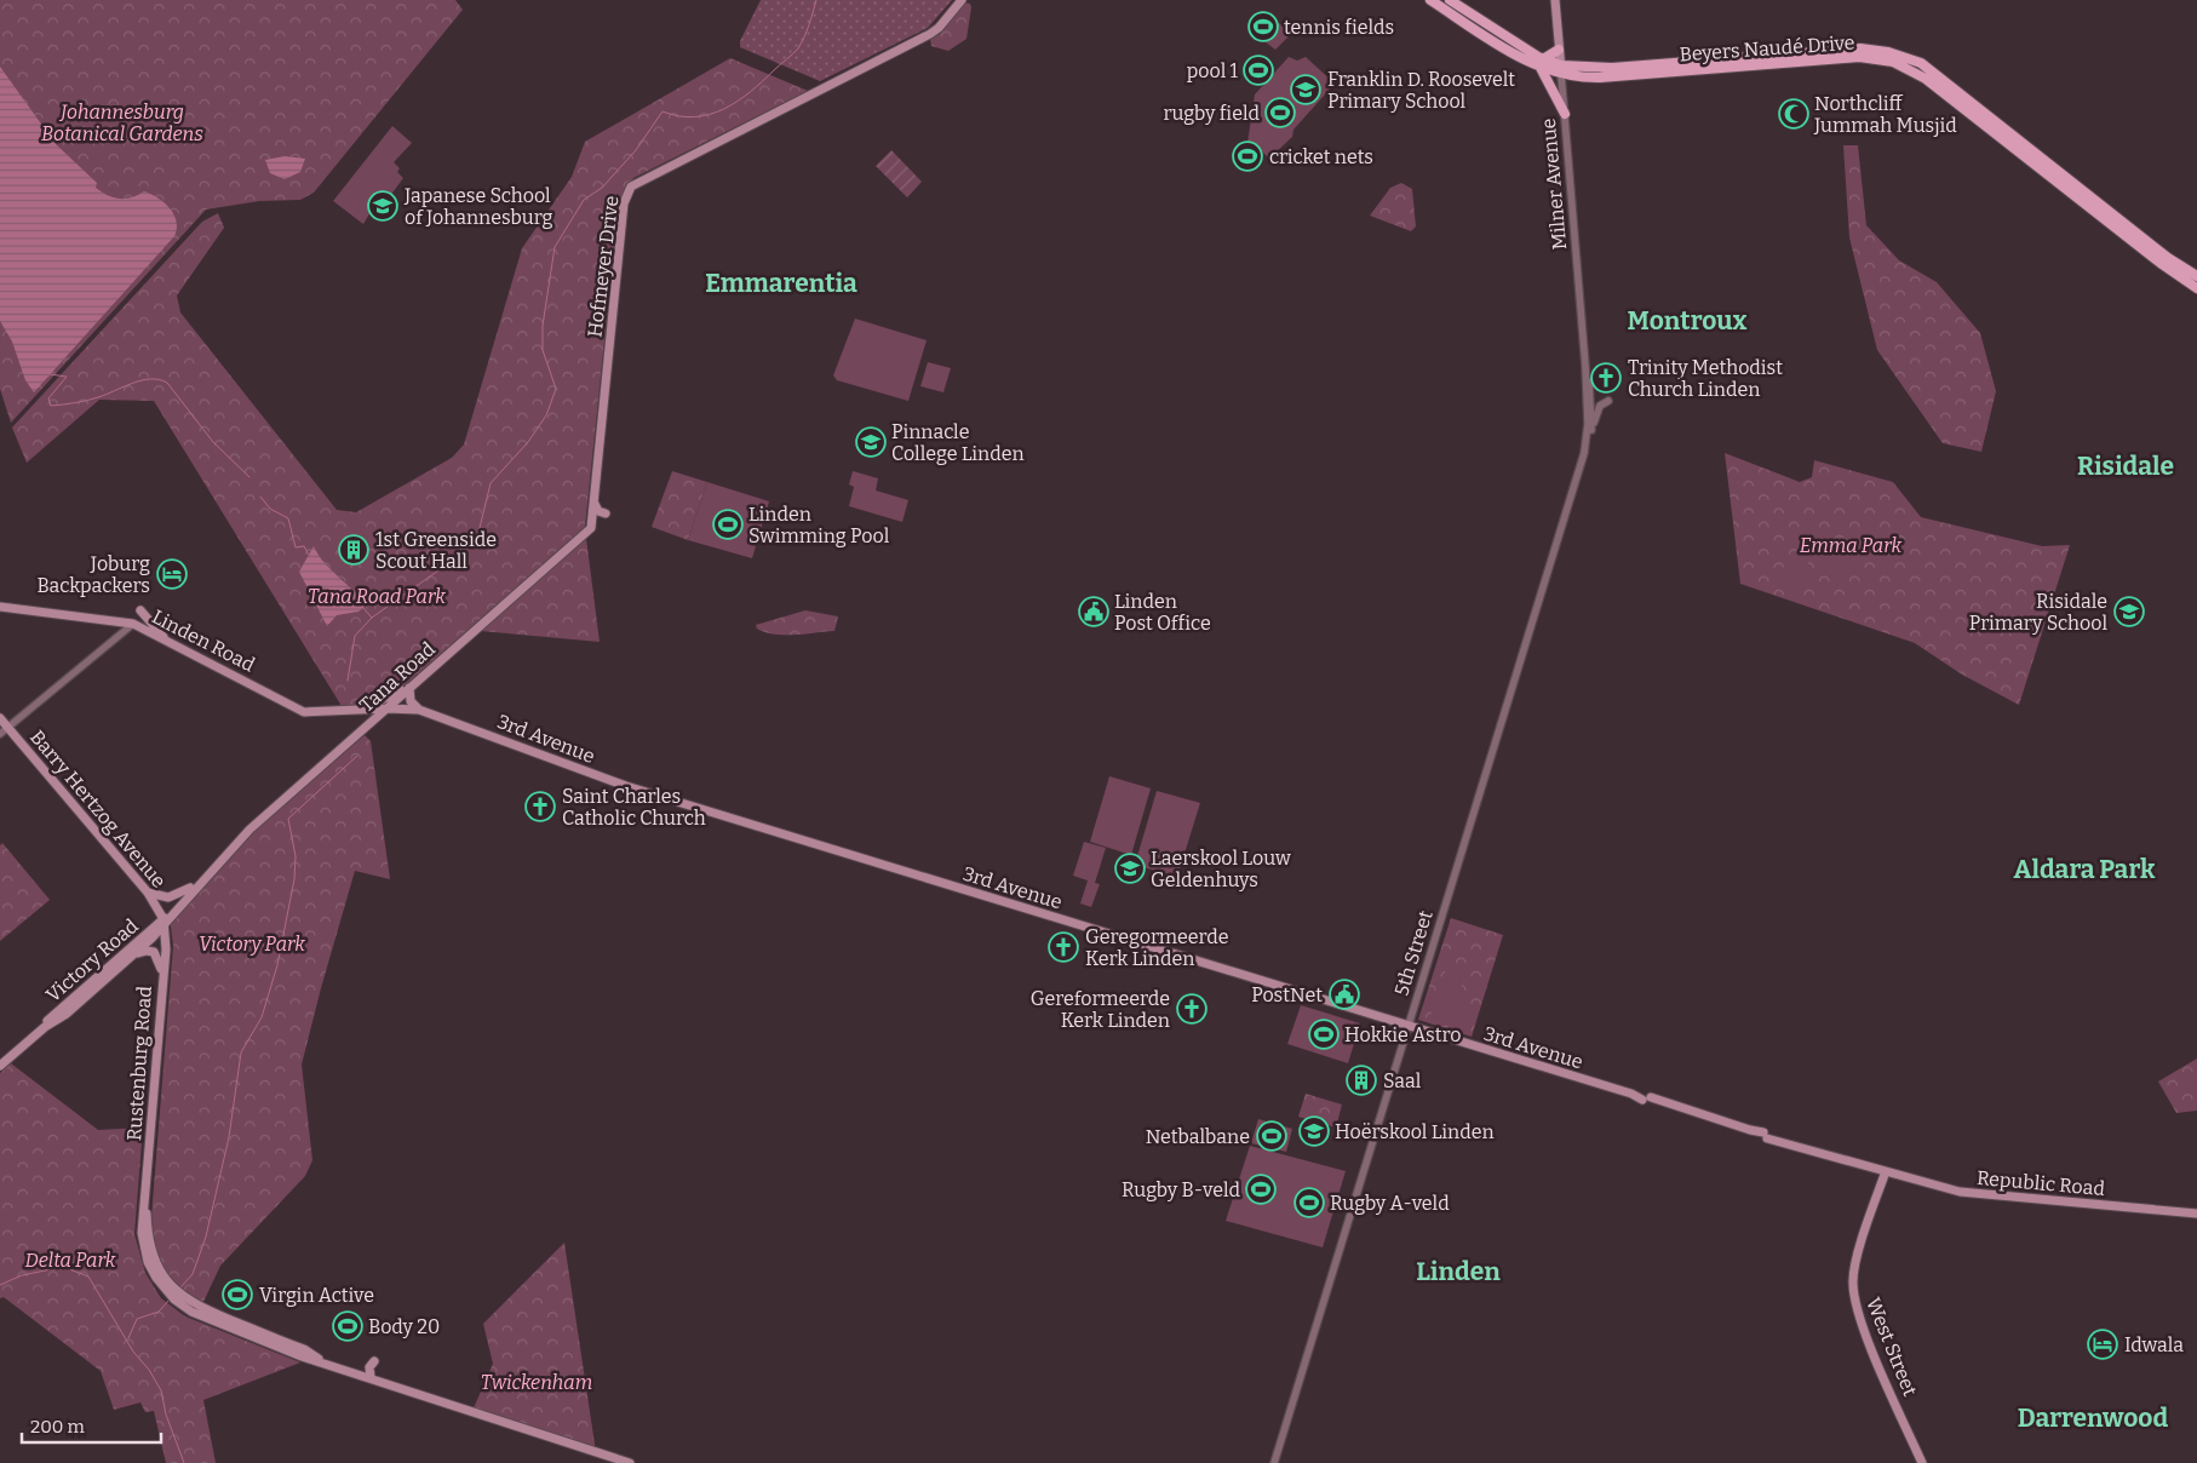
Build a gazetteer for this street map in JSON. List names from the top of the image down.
{
  "streets": {
    "main road": [
      "Beyers Naudé Drive",
      "Milner Avenue",
      "Hofmeyer Drive",
      "Linden Road",
      "Tana Road",
      "3rd Avenue",
      "Barry Hertzog Avenue",
      "Victory Road",
      "Rustenburg Road",
      "Republic Road",
      "West Street"
    ],
    "street": ["5th Street"]
  },
  "crossings": [
    ["Beyers Naudé Drive", "Milner Avenue"],
    ["Milner Avenue", "5th Street"],
    ["Hofmeyer Drive", "Tana Road"],
    ["Linden Road", "Tana Road"],
    ["Linden Road", "3rd Avenue"],
    ["Tana Road", "3rd Avenue"],
    ["Tana Road", "Barry Hertzog Avenue"],
    ["Tana Road", "Victory Road"],
    ["Tana Road", "Rustenburg Road"],
    ["3rd Avenue", "5th Street"],
    ["3rd Avenue", "Republic Road"],
    ["3rd Avenue", "West Street"],
    ["Barry Hertzog Avenue", "Victory Road"],
    ["Barry Hertzog Avenue", "Rustenburg Road"],
    ["Victory Road", "Rustenburg Road"],
    ["Republic Road", "West Street"]
  ],
  "districts": [
    "Emmarentia",
    "Montroux",
    "Risidale",
    "Aldara Park",
    "Linden",
    "Darrenwood"
  ],
  "parks": [
    "Johannesburg Botanical Gardens",
    "Emma Park",
    "Tana Road Park",
    "Victory Park",
    "Delta Park",
    "Twickenham"
  ],
  "places": {
    "sports": [
      "tennis fields",
      "pool 1",
      "rugby field",
      "cricket nets",
      "Linden Swimming Pool",
      "Hokkie Astro",
      "Netbalbane",
      "Rugby B-veld",
      "Rugby A-veld",
      "Virgin Active",
      "Body 20"
    ],
    "school or university": [
      "Franklin D. Roosevelt Primary School",
      "Japanese School of Johannesburg",
      "Pinnacle College Linden",
      "Risidale Primary School",
      "Laerskool Louw Geldenhuys",
      "Hoërskool Linden"
    ],
    "mosque": ["Northcliff Jummah Musjid"],
    "church": [
      "Trinity Methodist Church Linden",
      "Saint Charles Catholic Church",
      "Geregormeerde Kerk Linden",
      "Gereformeerde Kerk Linden"
    ],
    "building": ["1st Greenside Scout Hall", "Saal"],
    "hotel": ["Joburg Backpackers", "Idwala"],
    "public building": ["Linden Post Office", "PostNet"]
  },
  "scale_bar": "200 m"
}
